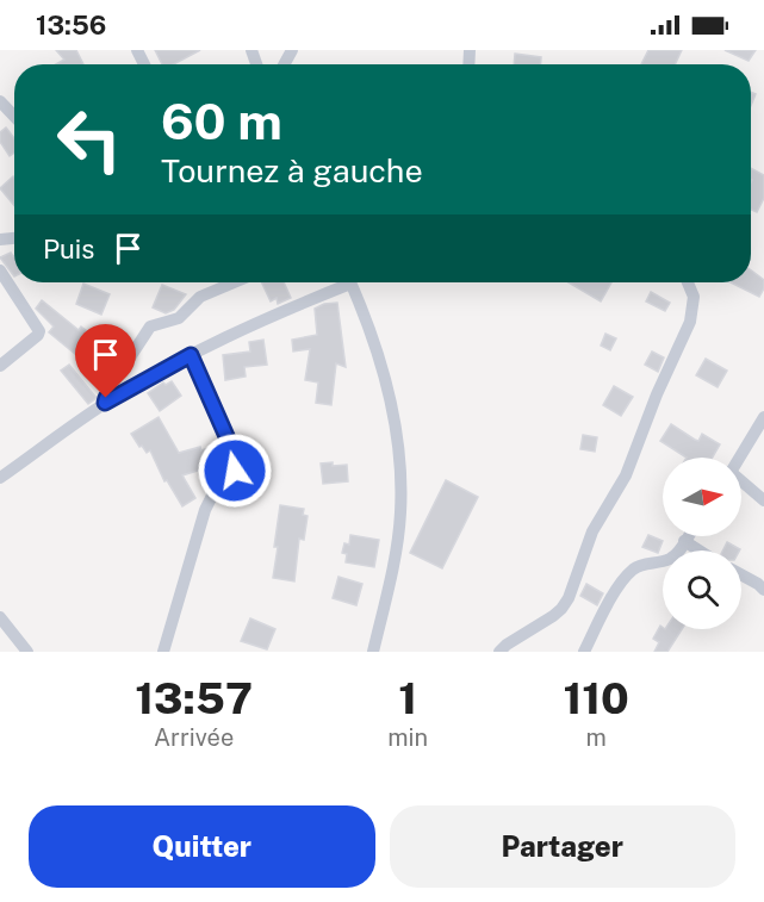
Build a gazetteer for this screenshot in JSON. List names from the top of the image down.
{
  "north": "right",
  "page": {
    "status": "13:56",
    "turn": ["60 m", "Tournez à gauche"],
    "then": "Puis",
    "eta": [
      "13:57",
      "Arrivée",
      "1",
      "min",
      "110",
      "m"
    ],
    "buttons": ["Quitter", "Partager"]
  }
}
